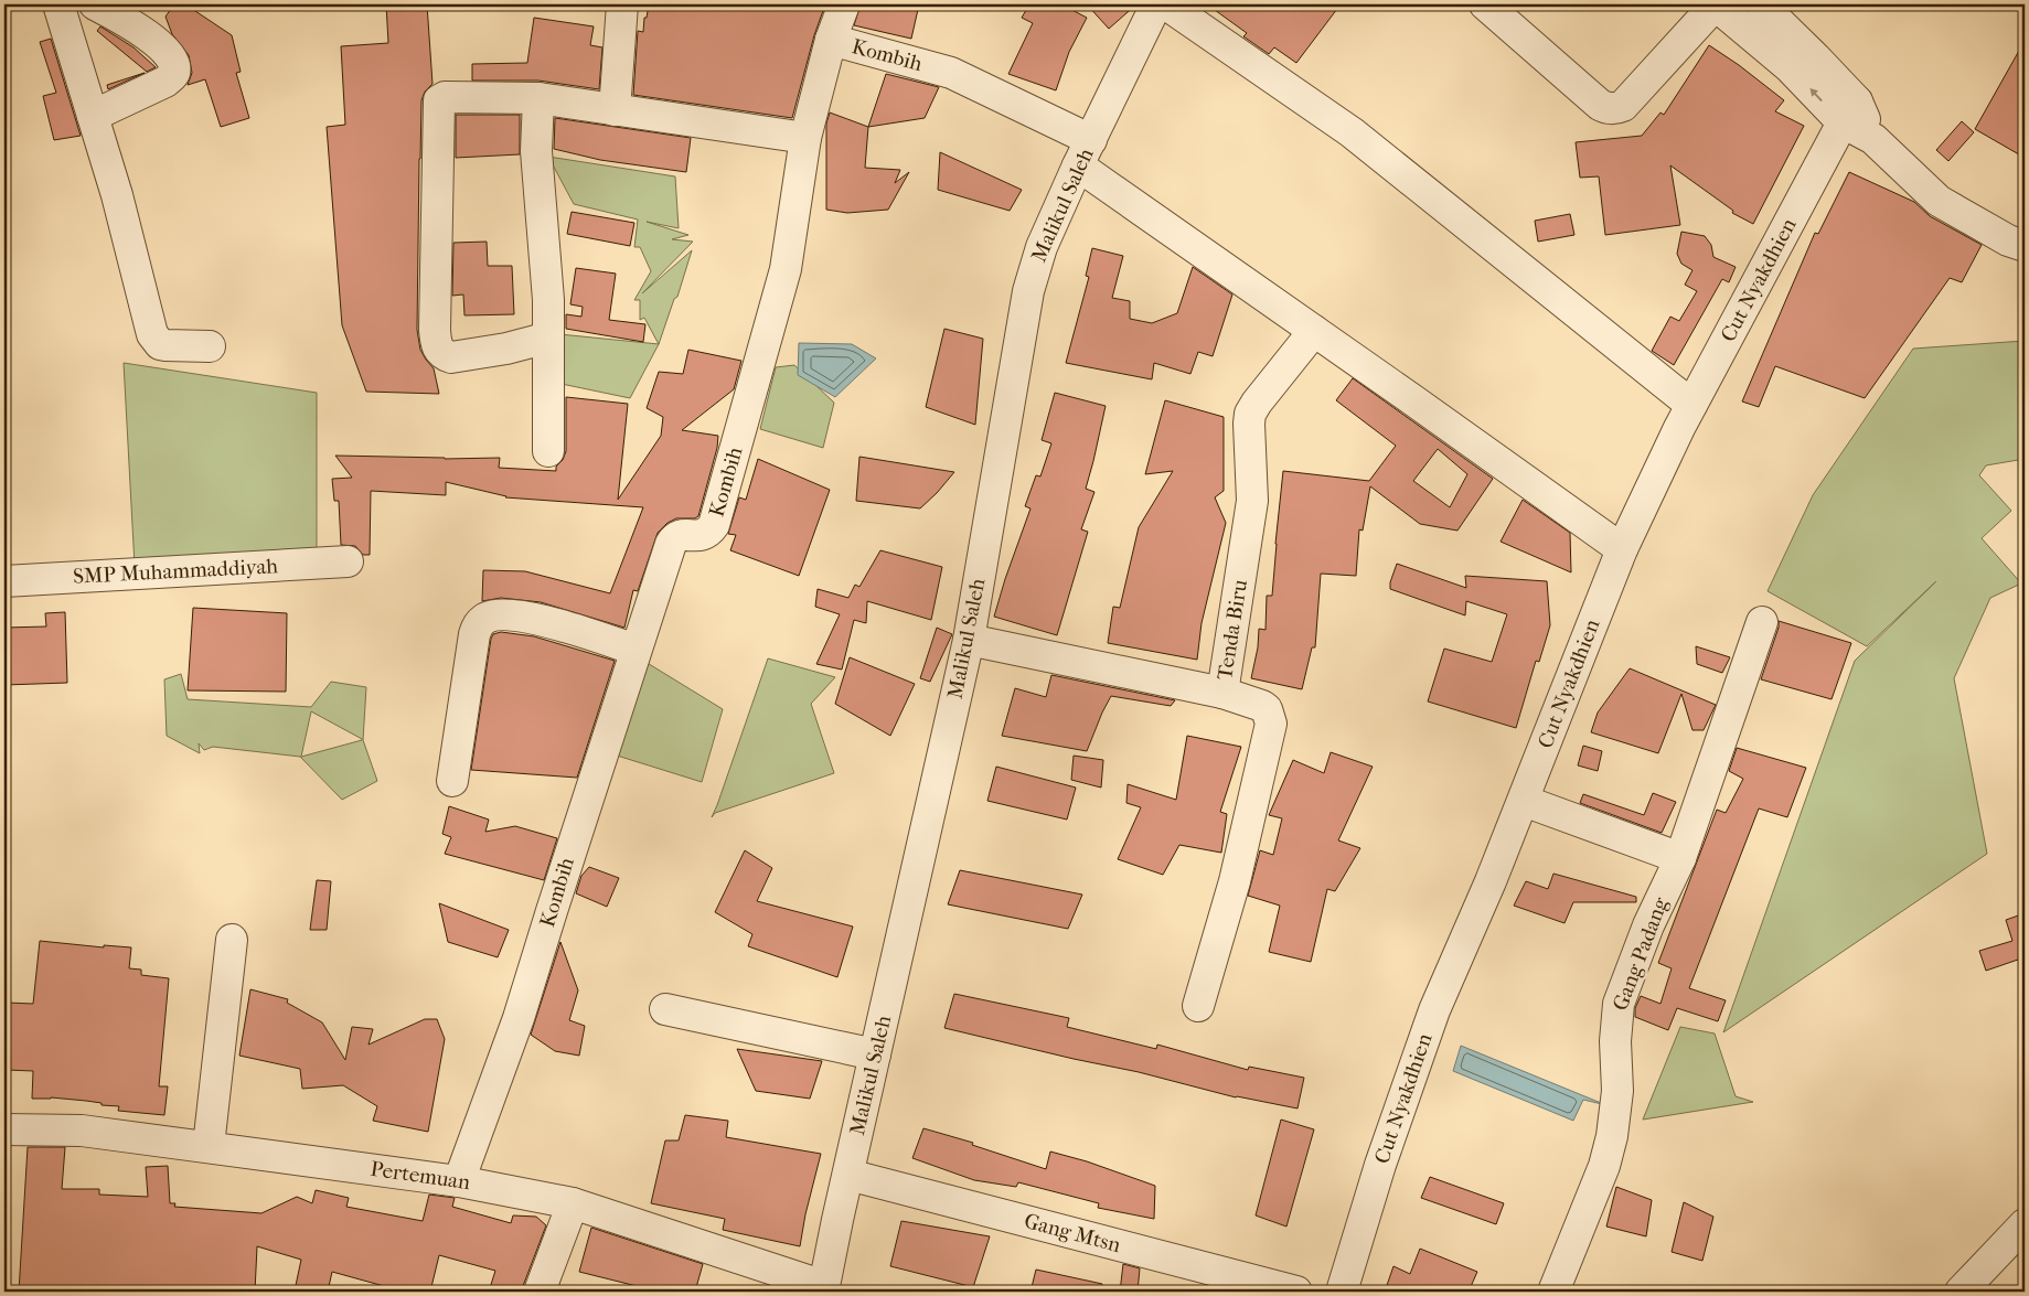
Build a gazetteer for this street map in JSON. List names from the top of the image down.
{
  "streets": {
    "street": [
      "Kombih",
      "Malikul Saleh",
      "Cut Nyakdhien",
      "SMP Muhammaddiyah",
      "Tenda Biru",
      "Gang Padang",
      "Pertemuan",
      "Gang Mtsn"
    ]
  },
  "crossings": [
    ["Kombih", "Malikul Saleh"],
    ["Kombih", "Cut Nyakdhien"],
    ["Kombih", "Tenda Biru"],
    ["Kombih", "Pertemuan"],
    ["Malikul Saleh", "Tenda Biru"],
    ["Malikul Saleh", "Pertemuan"],
    ["Malikul Saleh", "Gang Mtsn"]
  ]
}
